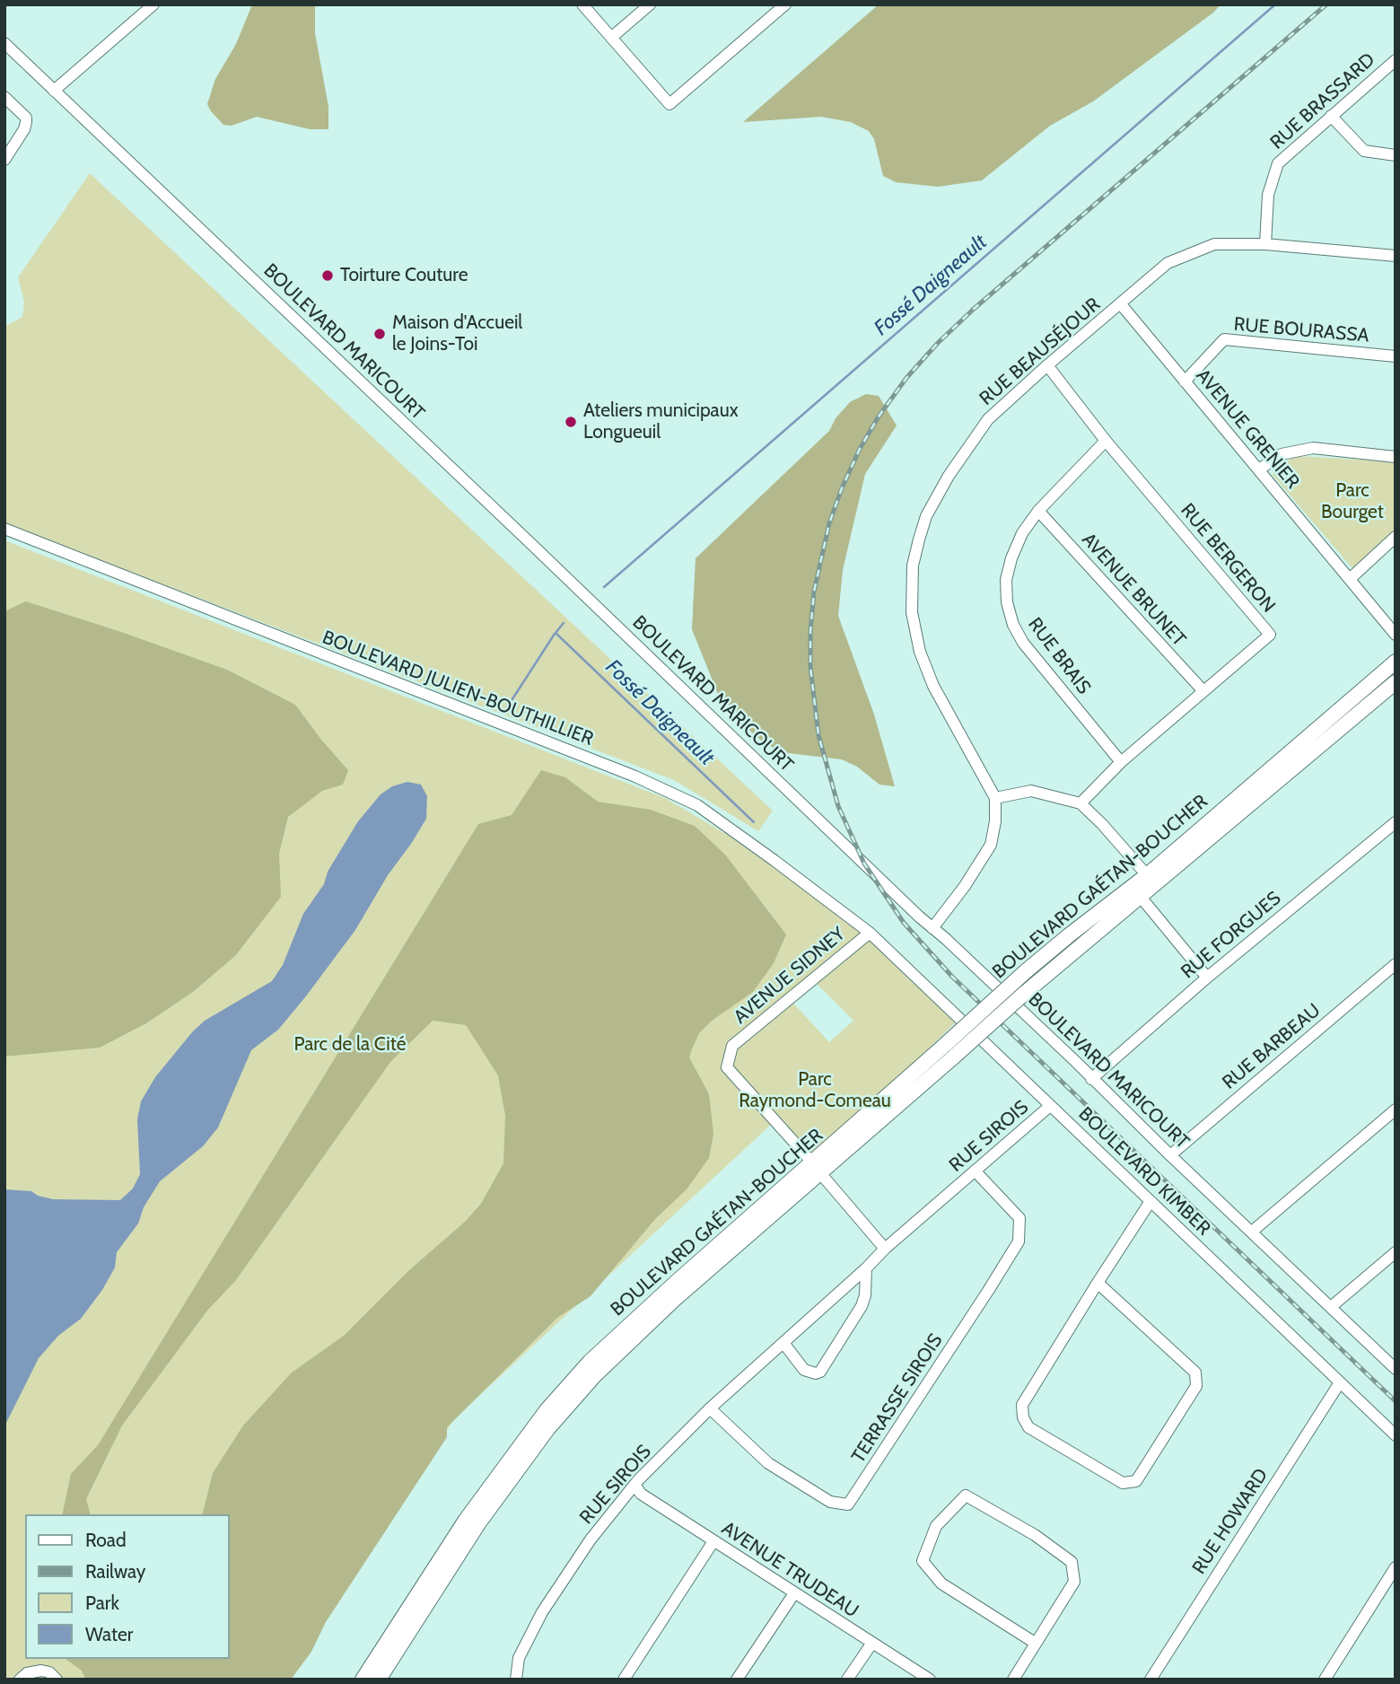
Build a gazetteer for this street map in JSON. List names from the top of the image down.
{
  "streets": {
    "main road": ["BOULEVARD GAÉTAN-BOUCHER"],
    "street": [
      "RUE BRASSARD",
      "RUE BOURASSA",
      "BOULEVARD MARICOURT",
      "RUE BEAUSÉJOUR",
      "AVENUE GRENIER",
      "RUE BERGERON",
      "AVENUE BRUNET",
      "RUE BRAIS",
      "BOULEVARD JULIEN-BOUTHILLIER",
      "RUE FORGUES",
      "AVENUE SIDNEY",
      "RUE BARBEAU",
      "RUE SIROIS",
      "BOULEVARD KIMBER",
      "TERRASSE SIROIS",
      "RUE HOWARD",
      "AVENUE TRUDEAU"
    ]
  },
  "crossings": [
    ["RUE BRASSARD", "RUE BEAUSÉJOUR"],
    ["RUE BOURASSA", "AVENUE GRENIER"],
    ["BOULEVARD MARICOURT", "RUE FORGUES"],
    ["BOULEVARD MARICOURT", "RUE BARBEAU"],
    ["RUE BEAUSÉJOUR", "AVENUE GRENIER"],
    ["RUE BEAUSÉJOUR", "RUE BERGERON"],
    ["RUE BERGERON", "AVENUE BRUNET"],
    ["RUE BERGERON", "RUE BRAIS"],
    ["AVENUE BRUNET", "RUE BRAIS"],
    ["BOULEVARD JULIEN-BOUTHILLIER", "AVENUE SIDNEY"],
    ["BOULEVARD JULIEN-BOUTHILLIER", "BOULEVARD KIMBER"],
    ["BOULEVARD GAÉTAN-BOUCHER", "AVENUE SIDNEY"],
    ["AVENUE SIDNEY", "RUE SIROIS"],
    ["AVENUE SIDNEY", "BOULEVARD KIMBER"],
    ["RUE SIROIS", "BOULEVARD KIMBER"],
    ["RUE SIROIS", "TERRASSE SIROIS"],
    ["RUE SIROIS", "AVENUE TRUDEAU"],
    ["BOULEVARD KIMBER", "RUE HOWARD"]
  ],
  "water": ["Fossé Daigneault"],
  "parks": ["Parc Bourget", "Parc de la Cité", "Parc Raymond-Comeau"],
  "places": ["Toirture Couture", "Maison d'Accueil le Joins-Toi", "Ateliers municipaux Longueuil"],
  "legend": [
    "Road",
    "Railway",
    "Park",
    "Water"
  ]
}
